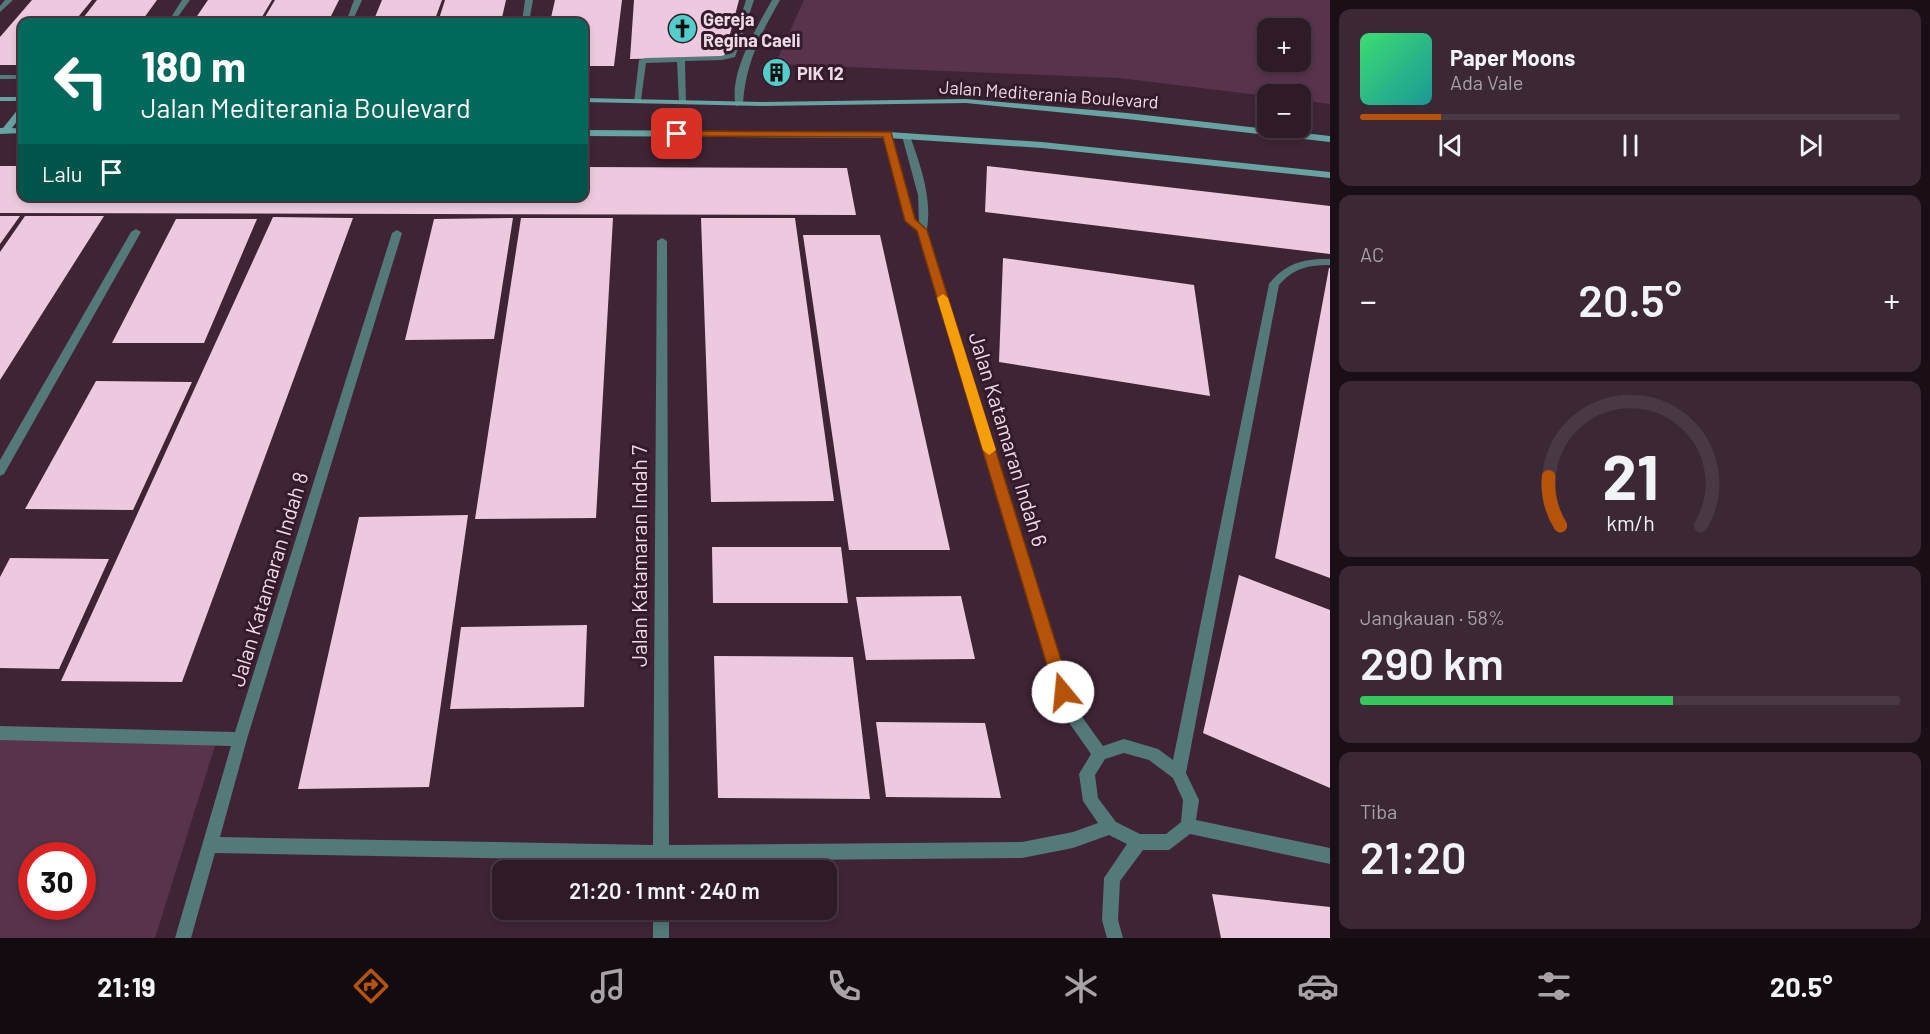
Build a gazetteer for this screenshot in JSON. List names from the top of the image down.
{
  "streets": {
    "street": [
      "Jalan Mediterania Boulevard",
      "Jalan Katamaran Indah 6",
      "Jalan Katamaran Indah 7",
      "Jalan Katamaran Indah 8"
    ]
  },
  "places": {
    "church": ["Gereja Regina Caeli"],
    "building": ["PIK 12"]
  },
  "page": {
    "map_buttons": ["+", "−"],
    "turn": ["180 m", "Jalan Mediterania Boulevard"],
    "song": ["Paper Moons", "Ada Vale"],
    "then": "Lalu",
    "tile": [
      "AC",
      ["Jangkauan · 58%", "290 km"],
      ["Tiba", "21:20"]
    ],
    "heat": ["−", "20.5°", "+"],
    "limit": "30",
    "trip": "21:20 · 1 mnt · 240 m",
    "tabs": ["21:19", "20.5°"],
    "gauge": ["21", "km/h"]
  }
}
